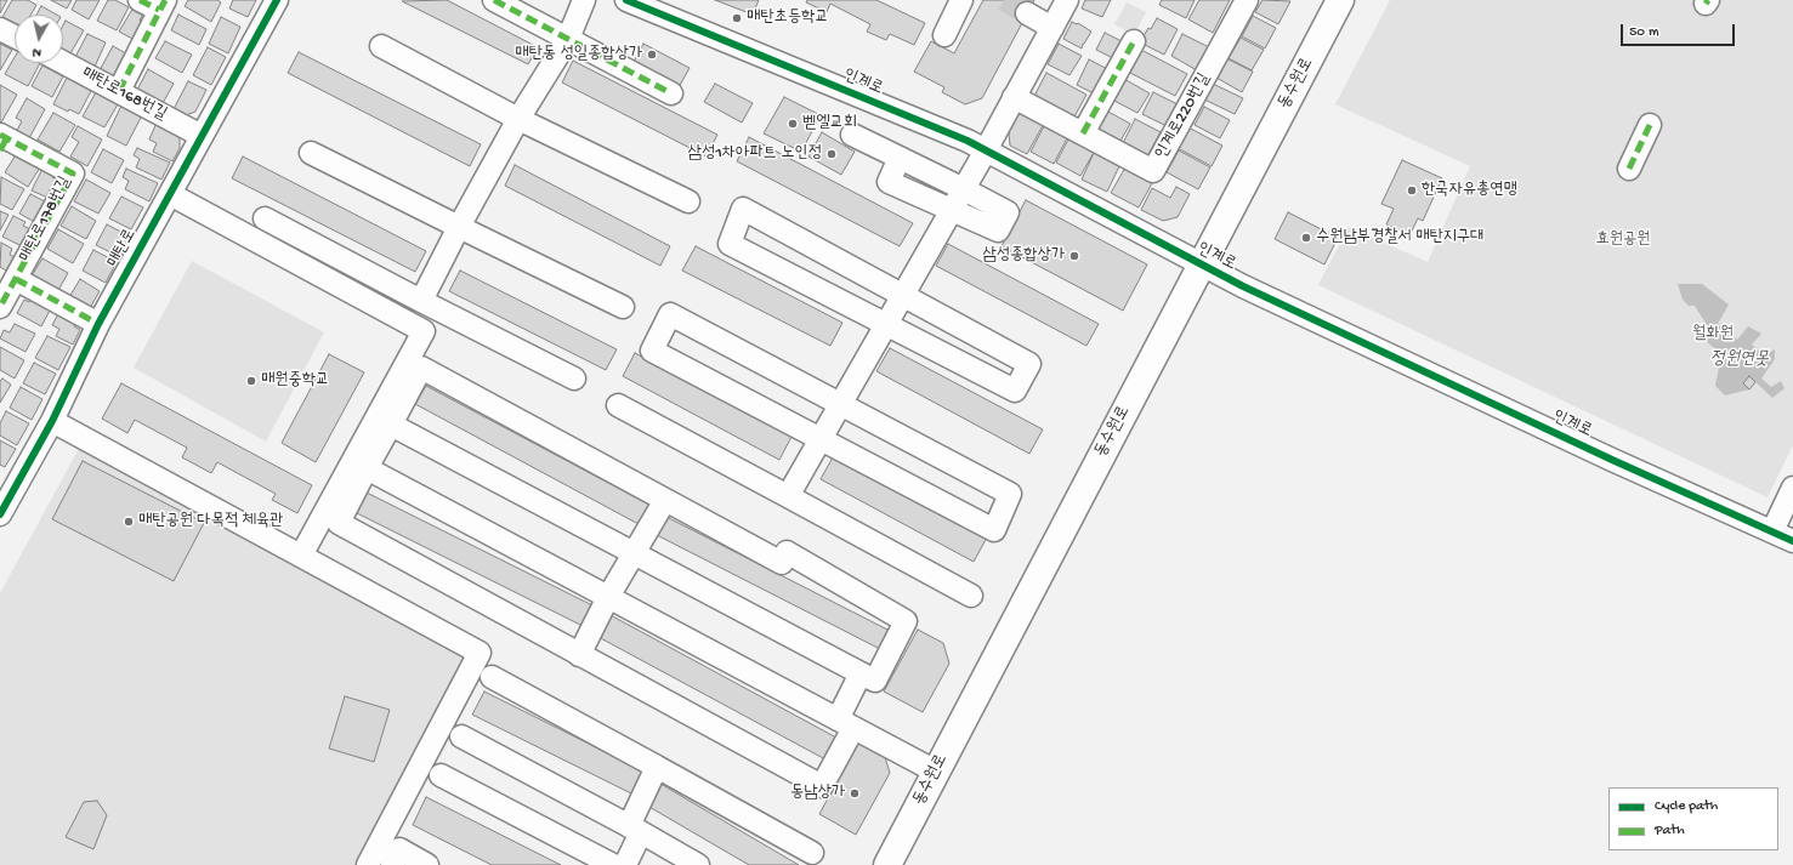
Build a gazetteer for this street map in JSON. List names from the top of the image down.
{
  "streets": {
    "main road": ["동수원로"],
    "street": [
      "인계로",
      "매탄로168번길",
      "인계로220번길",
      "매탄로178번길",
      "매탄로"
    ]
  },
  "crossings": [
    ["인계로", "동수원로"],
    ["매탄로168번길", "매탄로"],
    ["매탄로178번길", "매탄로"]
  ],
  "water": ["정원연못"],
  "parks": ["효원공원", "월화원"],
  "places": [
    "매탄초등학교",
    "매탄동 성일종합상가",
    "벧엘교회",
    "삼성1차아파트 노인정",
    "한국자유총연맹",
    "수원남부경찰서 매탄지구대",
    "삼성종합상가",
    "매원중학교",
    "매탄공원 다목적 체육관",
    "동남상가"
  ],
  "legend": ["Cycle path", "Path"],
  "scale_bar": "50 m",
  "north": "bottom"
}
